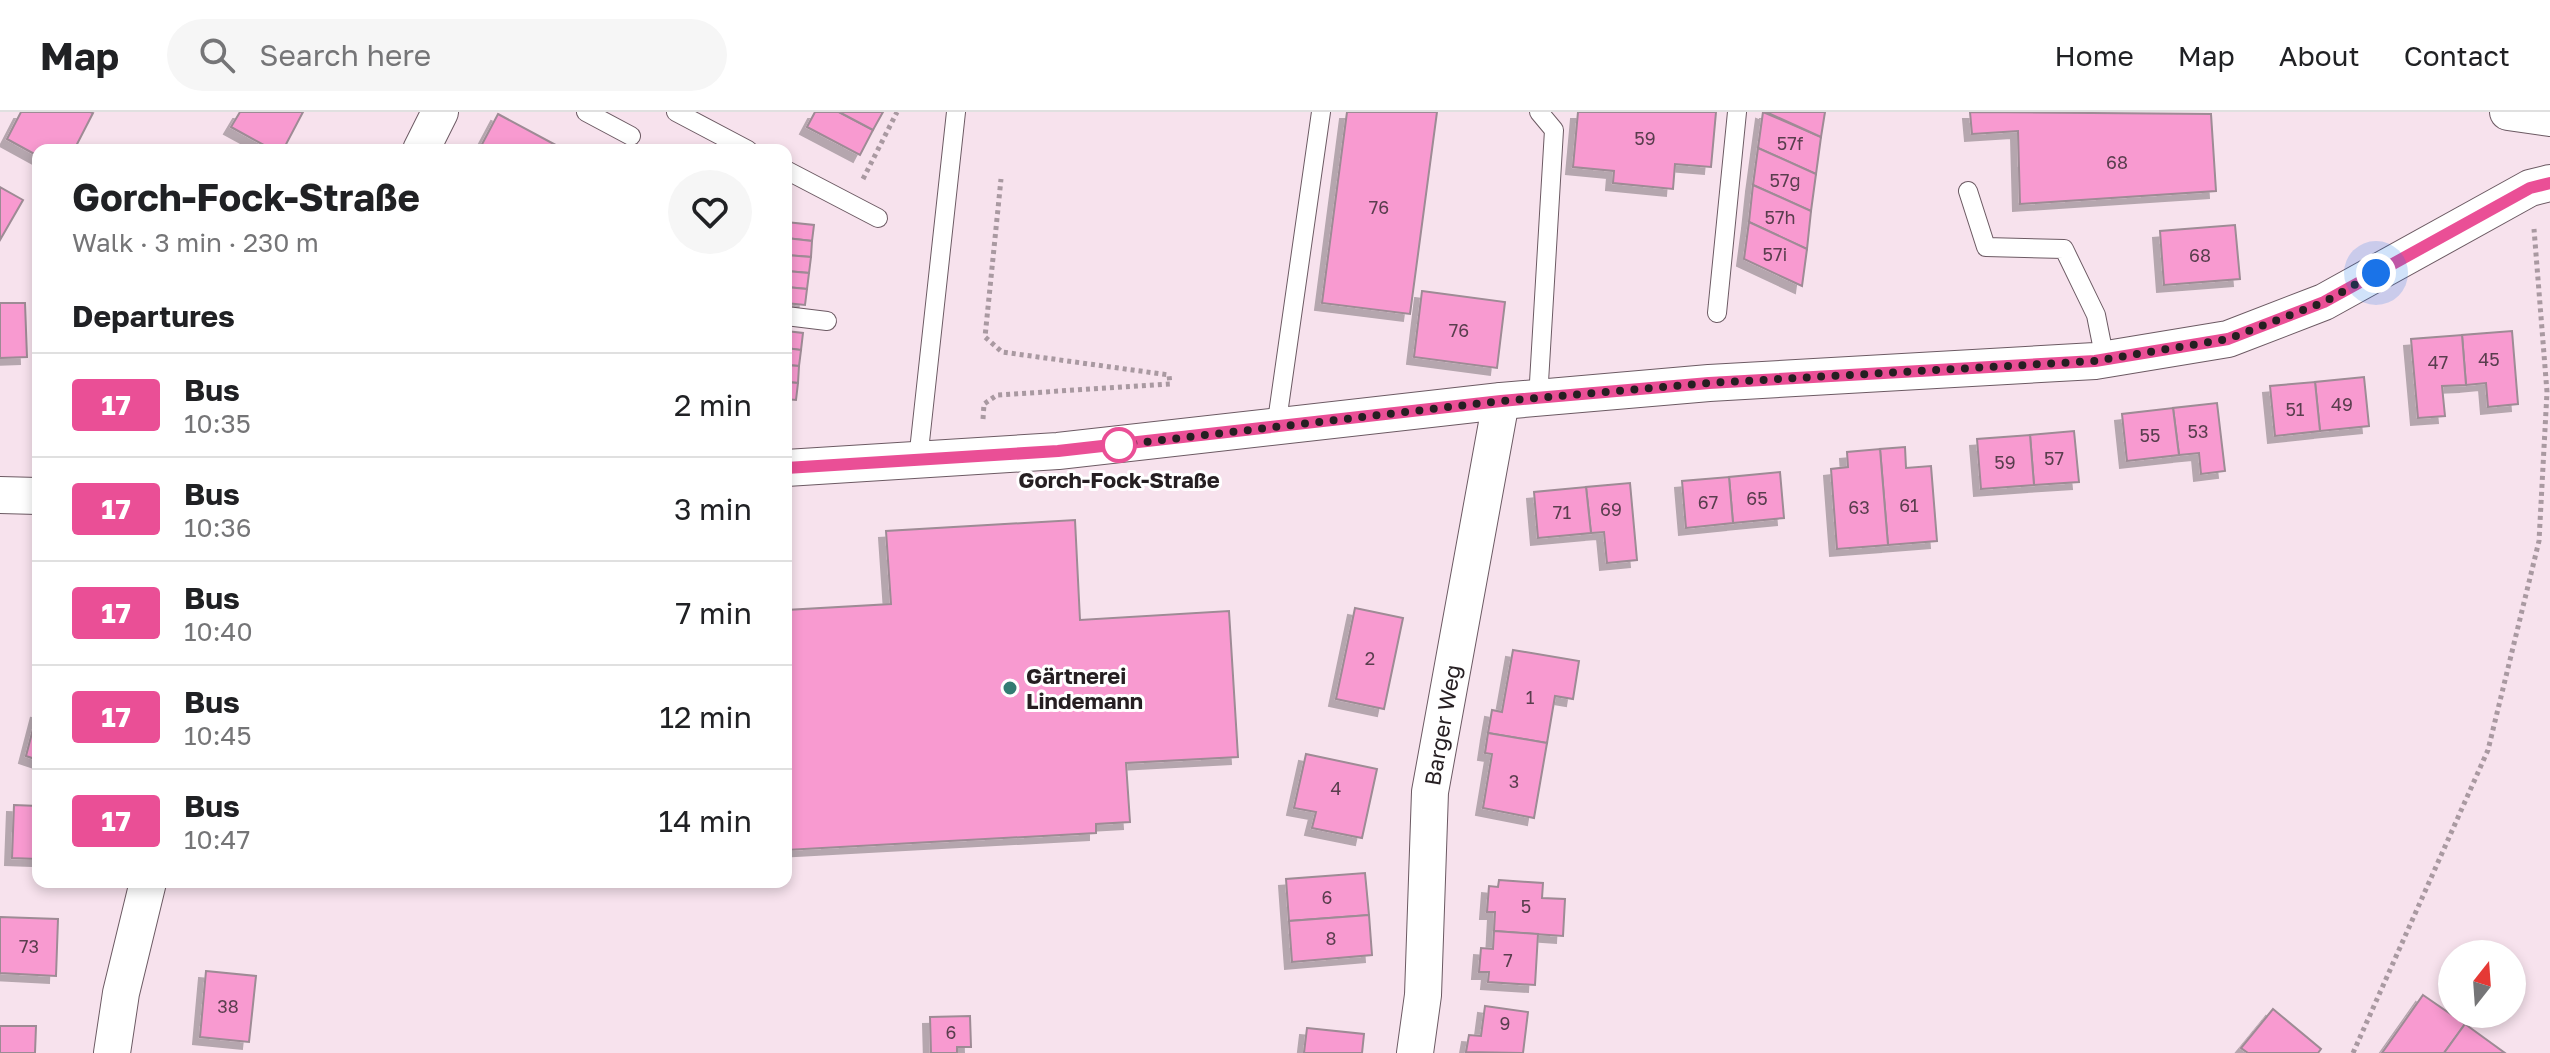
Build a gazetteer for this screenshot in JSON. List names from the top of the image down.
{
  "streets": {
    "street": ["Barger Weg"]
  },
  "places": ["Gorch-Fock-Straße", "Gärtnerei Lindemann"],
  "lines": ["bus line 17"],
  "house_numbers": [
    "59",
    "57f",
    "68",
    "57g",
    "76",
    "57h",
    "57i",
    "68",
    "76",
    "45",
    "47",
    "49",
    "51",
    "53",
    "55",
    "57",
    "59",
    "65",
    "67",
    "61",
    "63",
    "69",
    "71",
    "2",
    "1",
    "3",
    "4",
    "6",
    "5",
    "8",
    "73",
    "7",
    "38",
    "9",
    "6"
  ],
  "north": "top",
  "page": {
    "header": "Map",
    "search": "Search here",
    "nav": [
      "Home",
      "Map",
      "About",
      "Contact"
    ],
    "heading": [
      ["Gorch-Fock-Straße", "Walk · 3 min · 230 m"],
      "Departures"
    ],
    "list": [
      {
        "mark": "17",
        "name": "Bus",
        "note": "10:35",
        "value": "2 min"
      },
      {
        "mark": "17",
        "name": "Bus",
        "note": "10:36",
        "value": "3 min"
      },
      {
        "mark": "17",
        "name": "Bus",
        "note": "10:40",
        "value": "7 min"
      },
      {
        "mark": "17",
        "name": "Bus",
        "note": "10:45",
        "value": "12 min"
      },
      {
        "mark": "17",
        "name": "Bus",
        "note": "10:47",
        "value": "14 min"
      }
    ]
  }
}
